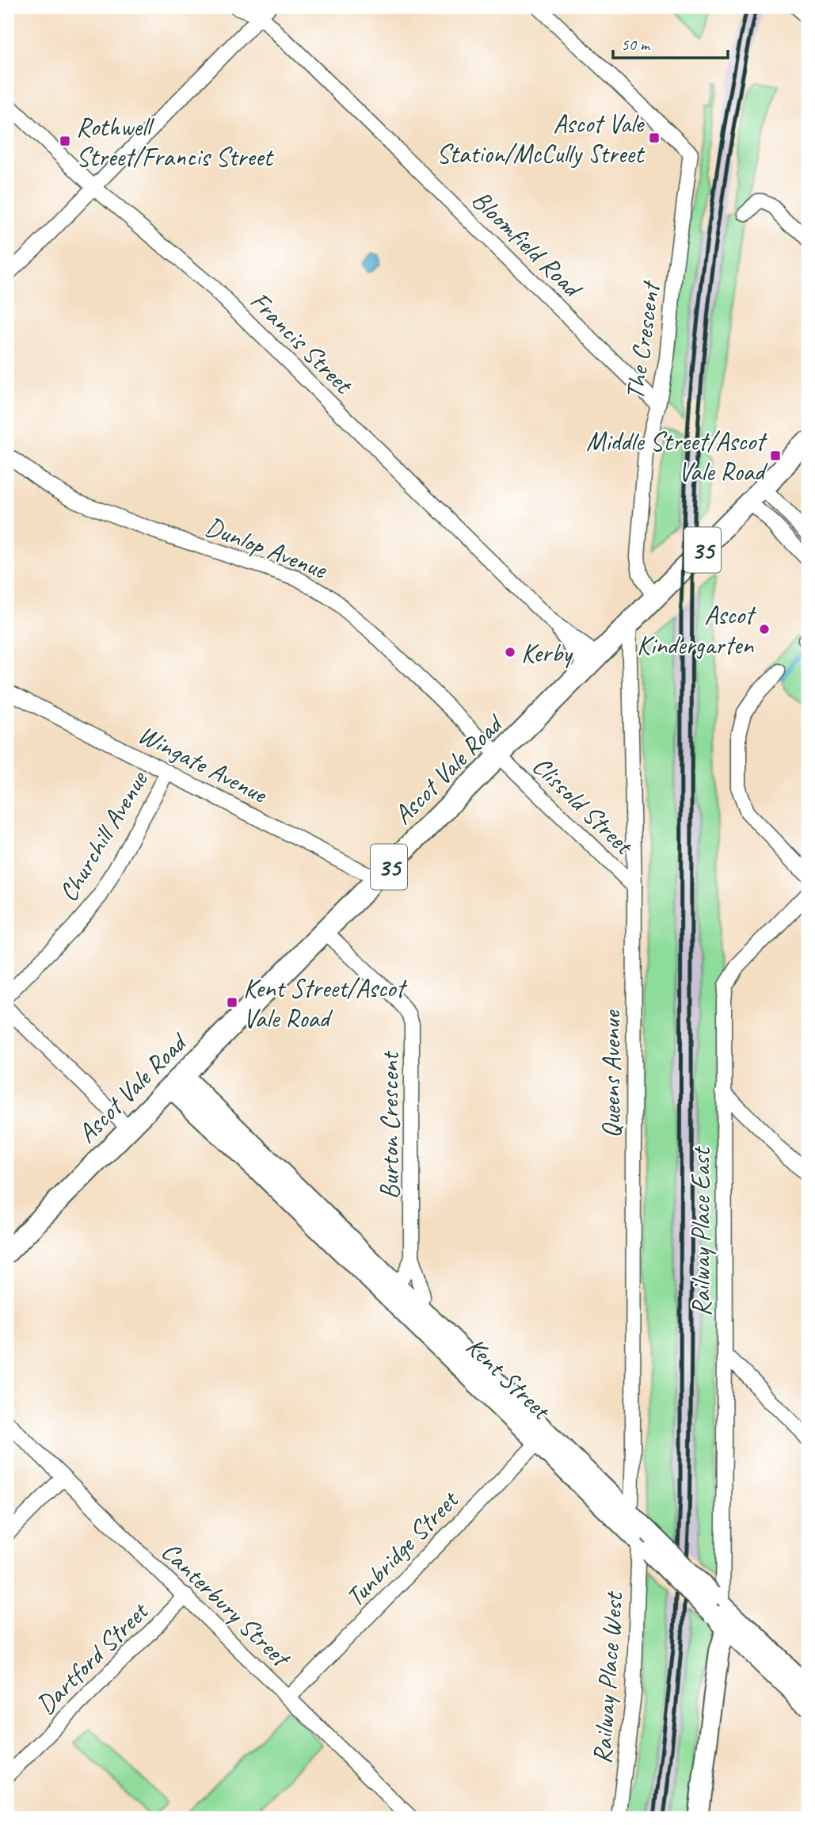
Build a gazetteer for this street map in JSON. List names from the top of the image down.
{
  "streets": {
    "main road": ["35", "Ascot Vale Road"],
    "street": [
      "Bloomfield Road",
      "Francis Street",
      "The Crescent",
      "Dunlop Avenue",
      "Wingate Avenue",
      "Clissold Street",
      "Churchill Avenue",
      "Queens Avenue",
      "Burton Crescent",
      "Railway Place East",
      "Kent Street",
      "Tunbridge Street",
      "Canterbury Street",
      "Dartford Street",
      "Railway Place West"
    ]
  },
  "crossings": [
    ["Bloomfield Road", "The Crescent"],
    ["Francis Street", "Ascot Vale Road"],
    ["The Crescent", "Ascot Vale Road"],
    ["Dunlop Avenue", "Ascot Vale Road"],
    ["Dunlop Avenue", "Clissold Street"],
    ["Wingate Avenue", "Ascot Vale Road"],
    ["Wingate Avenue", "Churchill Avenue"],
    ["Ascot Vale Road", "Clissold Street"],
    ["Ascot Vale Road", "Queens Avenue"],
    ["Ascot Vale Road", "Burton Crescent"],
    ["Ascot Vale Road", "Kent Street"],
    ["Clissold Street", "Queens Avenue"],
    ["Queens Avenue", "Kent Street"],
    ["Burton Crescent", "Kent Street"],
    ["Railway Place East", "Kent Street"],
    ["Kent Street", "Tunbridge Street"],
    ["Kent Street", "Railway Place West"],
    ["Tunbridge Street", "Canterbury Street"],
    ["Canterbury Street", "Dartford Street"]
  ],
  "places": {
    "transit": [
      "Ascot Vale Station/McCully Street",
      "Rothwell Street/Francis Street",
      "Middle Street/Ascot Vale Road",
      "Kent Street/Ascot Vale Road"
    ],
    "other": ["Ascot Kindergarten", "Kerby"]
  },
  "scale_bar": "50 m"
}
